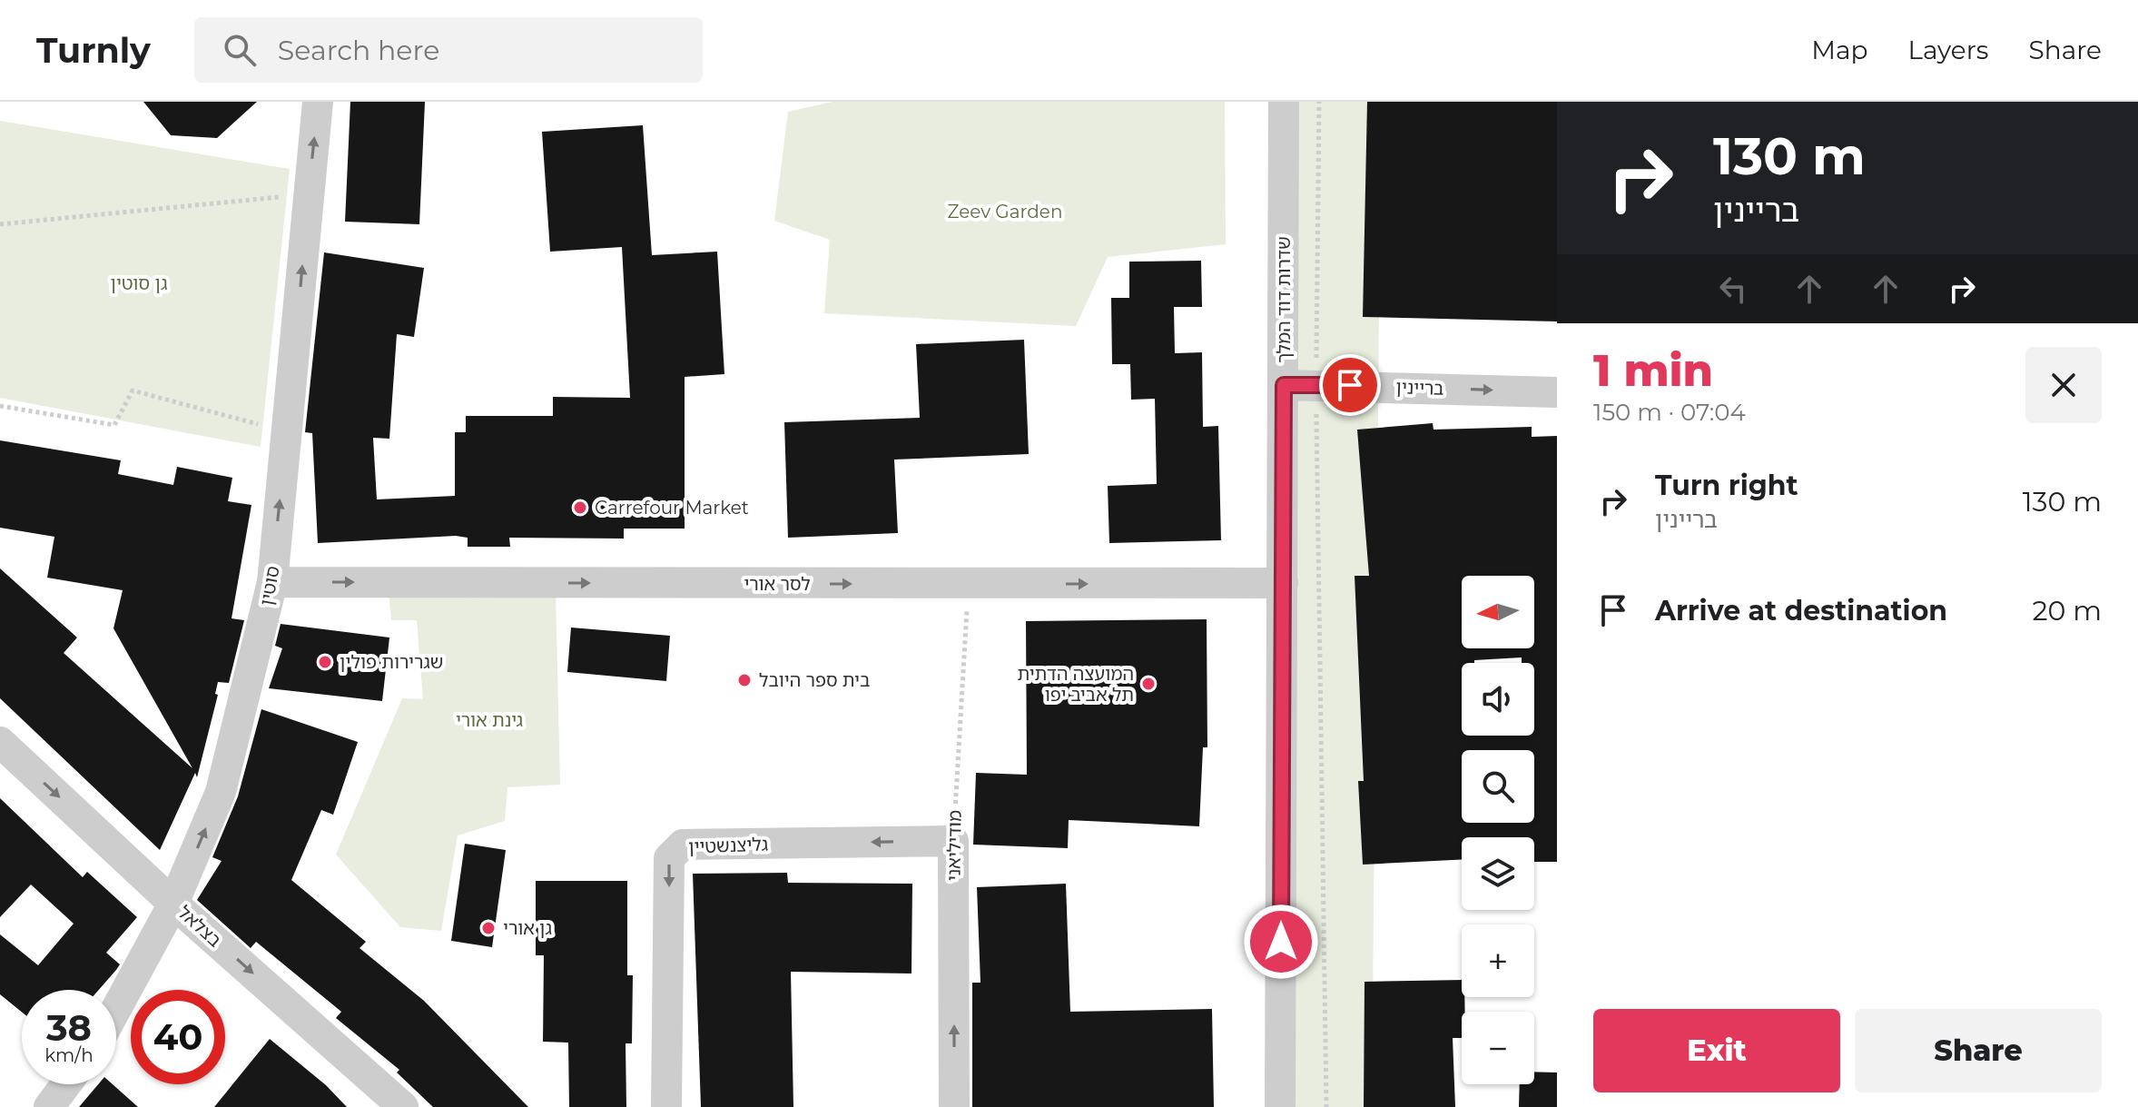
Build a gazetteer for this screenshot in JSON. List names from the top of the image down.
{
  "streets": {
    "street": [
      "שדרות דוד המלך",
      "בריינין",
      "לסר אורי",
      "סוטין",
      "גליצנשטיין",
      "מודיליאני",
      "בצלאל"
    ]
  },
  "crossings": [
    ["שדרות דוד המלך", "בריינין"],
    ["שדרות דוד המלך", "לסר אורי"],
    ["לסר אורי", "סוטין"],
    ["לסר אורי", "מודיליאני"],
    ["סוטין", "בצלאל"],
    ["גליצנשטיין", "מודיליאני"]
  ],
  "one_way": [
    "בריינין",
    "לסר אורי",
    "סוטין",
    "מודיליאני",
    "בצלאל"
  ],
  "parks": ["Zeev Garden", "גן סוטין", "גינת אורי"],
  "places": [
    "Carrefour Market",
    "שגרירות פולין",
    "בית ספר היובל",
    "המועצה הדתית תל אביב יפו",
    "גן אורי"
  ],
  "north": "left",
  "page": {
    "header": "Turnly",
    "search": "Search here",
    "nav": ["Map", "Layers", "Share"],
    "turn": ["130 m", "בריינין"],
    "heading": ["1 min", "150 m · 07:04"],
    "list": [
      {
        "name": "Turn right",
        "note": "בריינין",
        "value": "130 m"
      },
      {
        "name": "Arrive at destination",
        "value": "20 m"
      }
    ],
    "map_buttons": ["+", "−"],
    "speed": "38 km/h",
    "limit": "40",
    "buttons": ["Exit", "Share"]
  }
}
